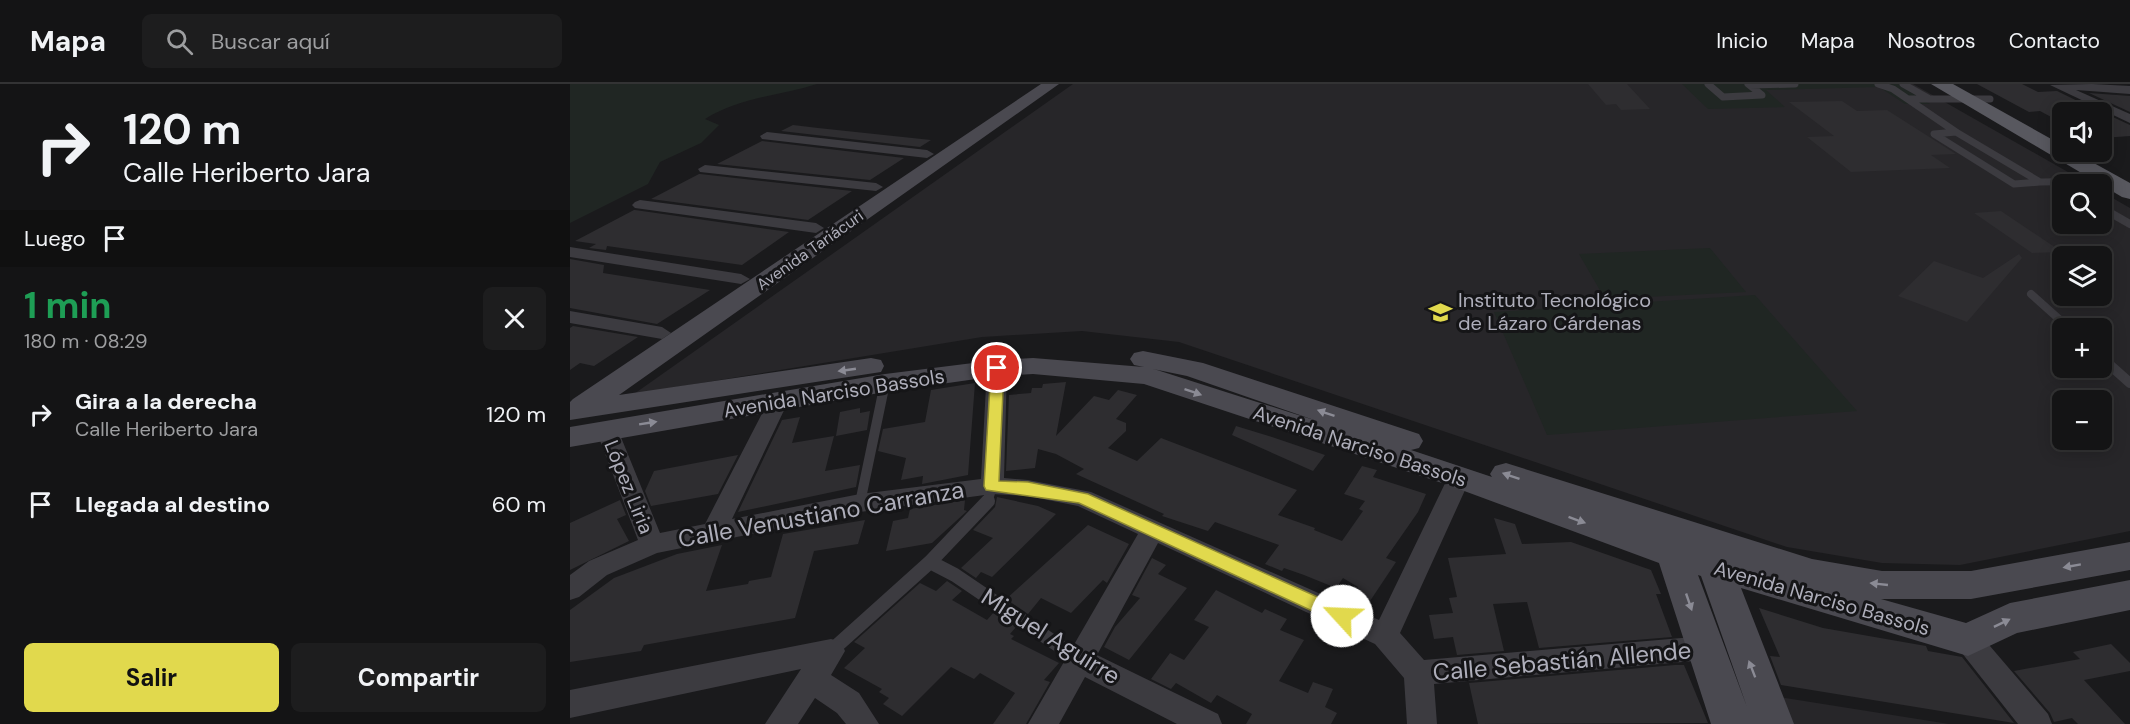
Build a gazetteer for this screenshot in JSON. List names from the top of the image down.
{
  "streets": {
    "street": [
      "Avenida Tariácuri",
      "Avenida Narciso Bassols",
      "López Liria",
      "Calle Venustiano Carranza",
      "Miguel Aguirre",
      "Calle Sebastián Allende"
    ]
  },
  "crossings": [
    ["Avenida Tariácuri", "Avenida Narciso Bassols"],
    ["Avenida Narciso Bassols", "López Liria"],
    ["López Liria", "Calle Venustiano Carranza"],
    ["Calle Venustiano Carranza", "Calle Sebastián Allende"]
  ],
  "places": {
    "school or university": ["Instituto Tecnológico de Lázaro Cárdenas"]
  },
  "page": {
    "header": "Mapa",
    "search": "Buscar aquí",
    "nav": [
      "Inicio",
      "Mapa",
      "Nosotros",
      "Contacto"
    ],
    "turn": ["120 m", "Calle Heriberto Jara"],
    "map_buttons": ["+", "−"],
    "then": "Luego",
    "heading": ["1 min", "180 m · 08:29"],
    "list": [
      {
        "name": "Gira a la derecha",
        "note": "Calle Heriberto Jara",
        "value": "120 m"
      },
      {
        "name": "Llegada al destino",
        "value": "60 m"
      }
    ],
    "buttons": ["Salir", "Compartir"]
  }
}
